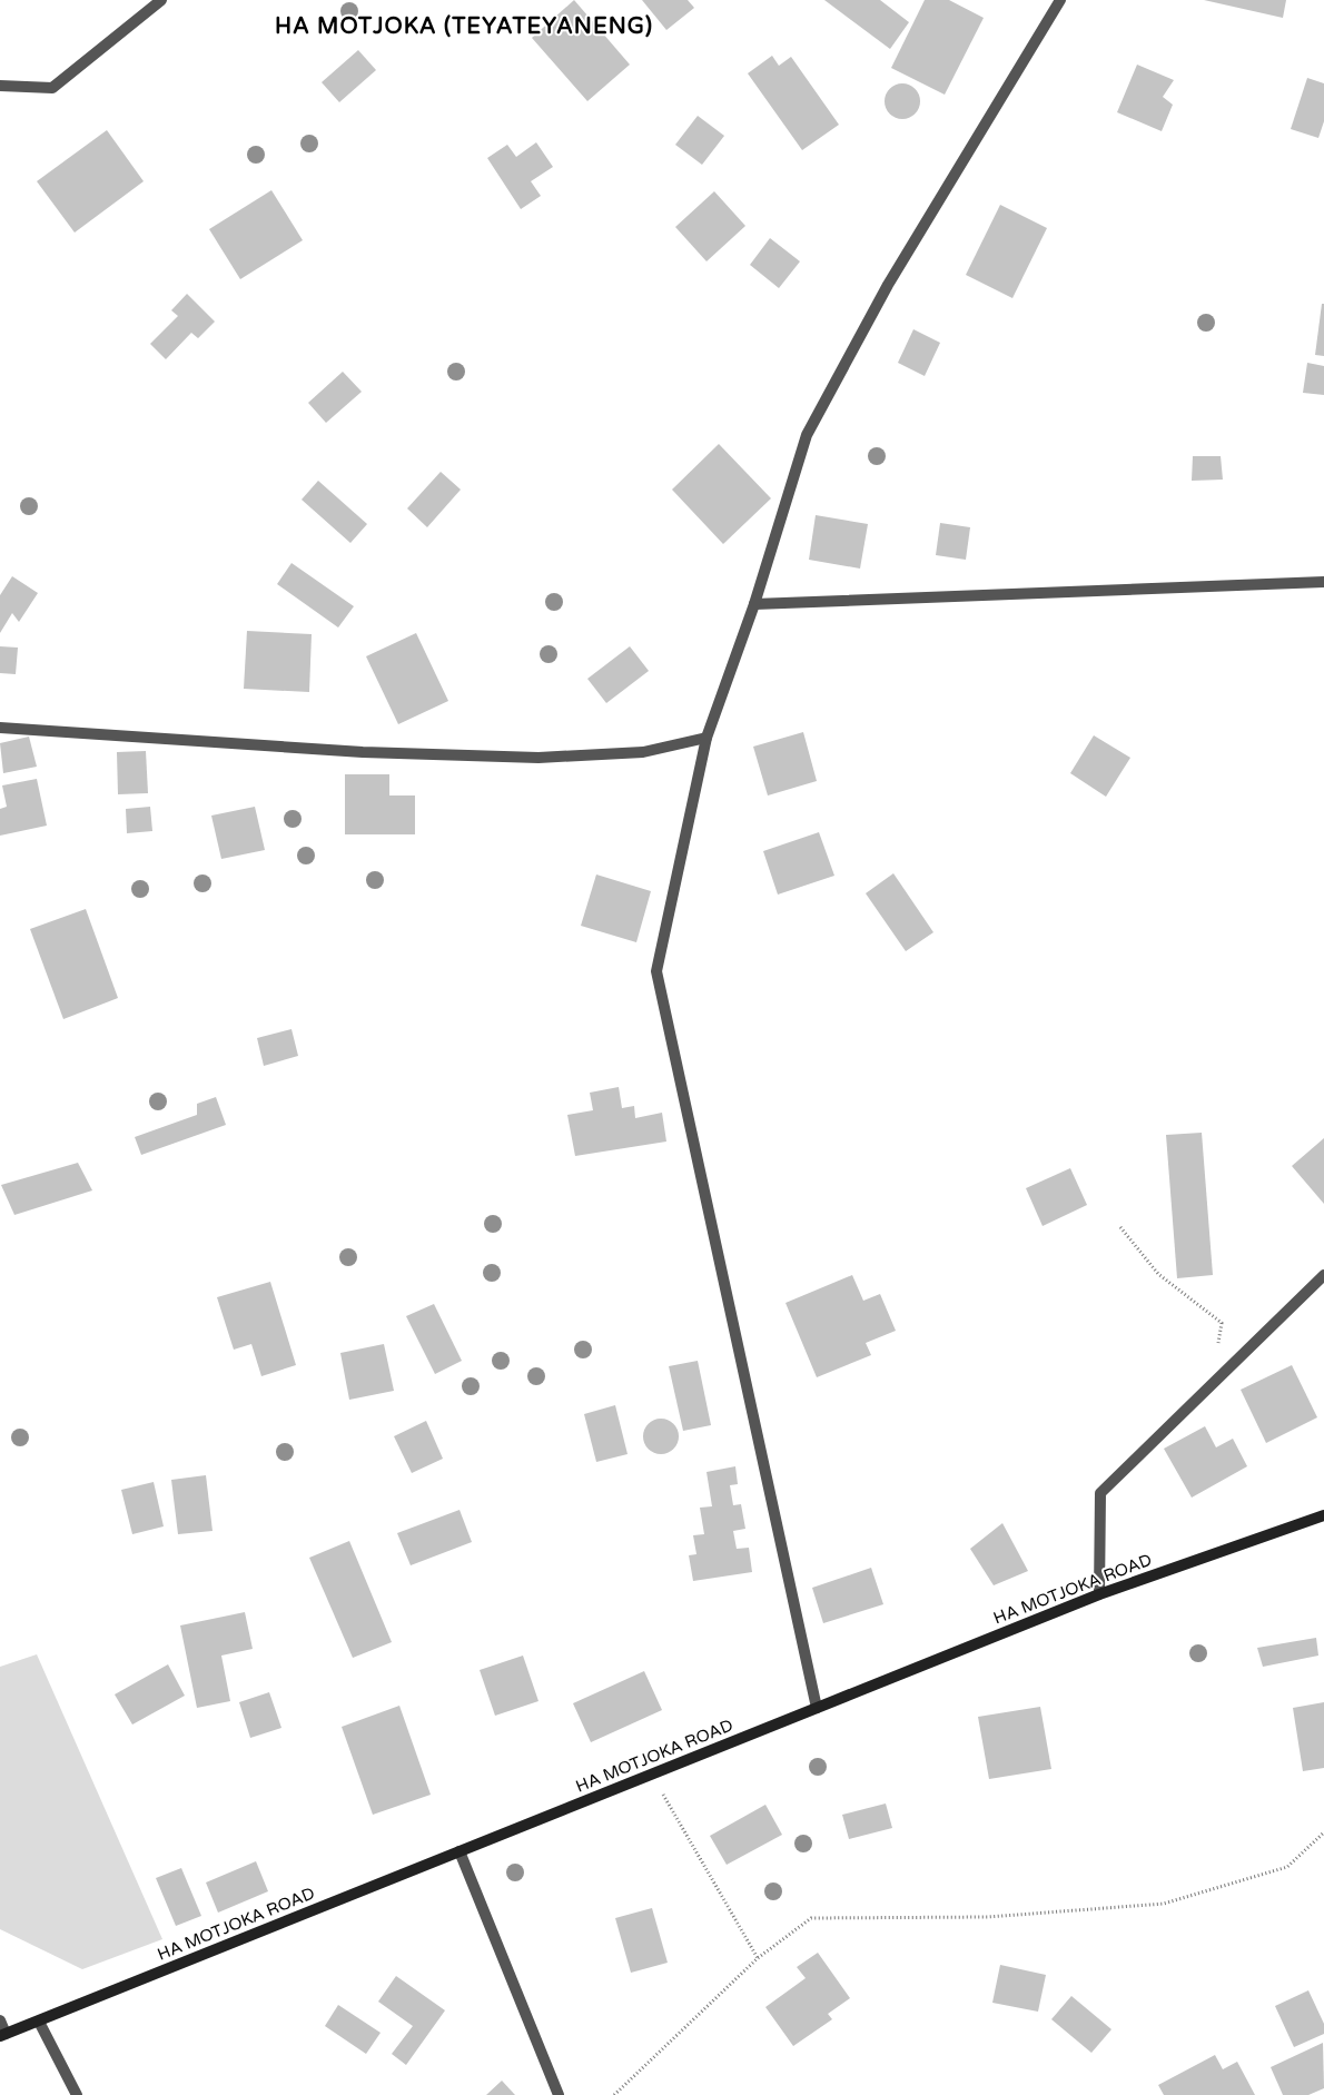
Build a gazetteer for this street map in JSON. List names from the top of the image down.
{
  "streets": {
    "street": ["HA MOTJOKA ROAD"]
  },
  "districts": ["HA MOTJOKA (TEYATEYANENG)"]
}
